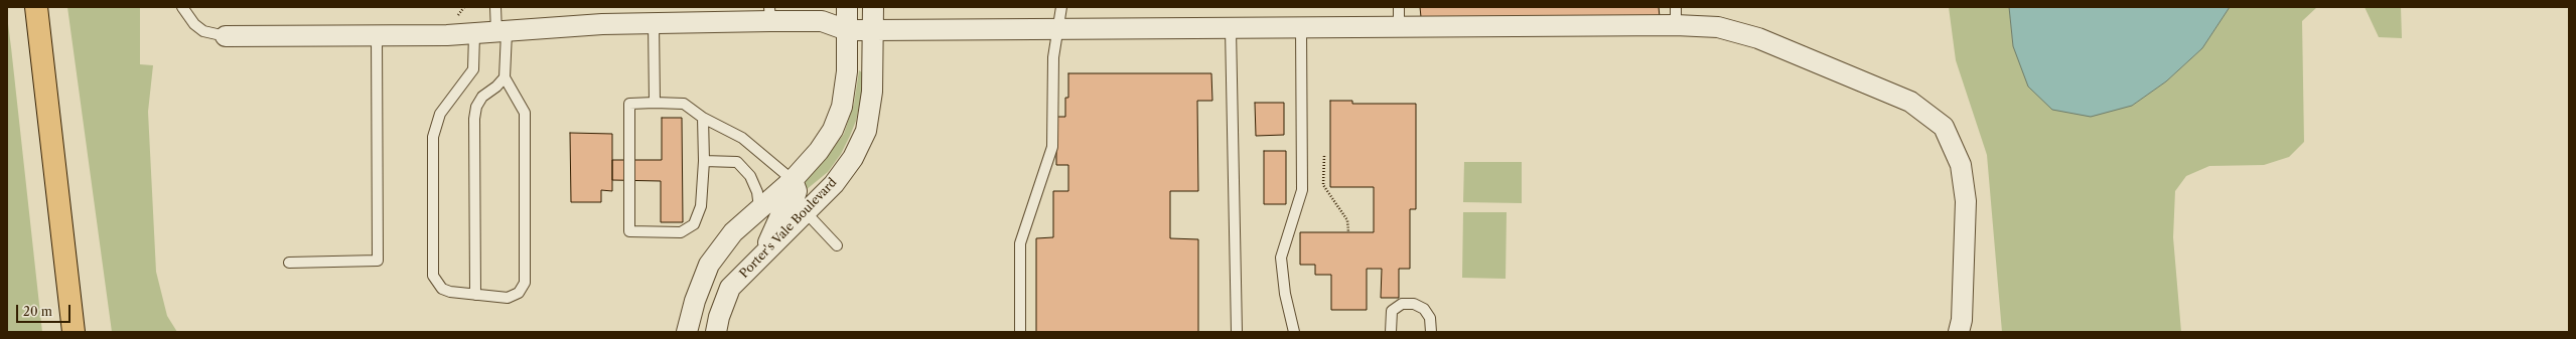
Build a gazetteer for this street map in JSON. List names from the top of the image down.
{
  "streets": {
    "street": ["Porter's Vale Boulevard"]
  },
  "scale_bar": "20 m"
}
